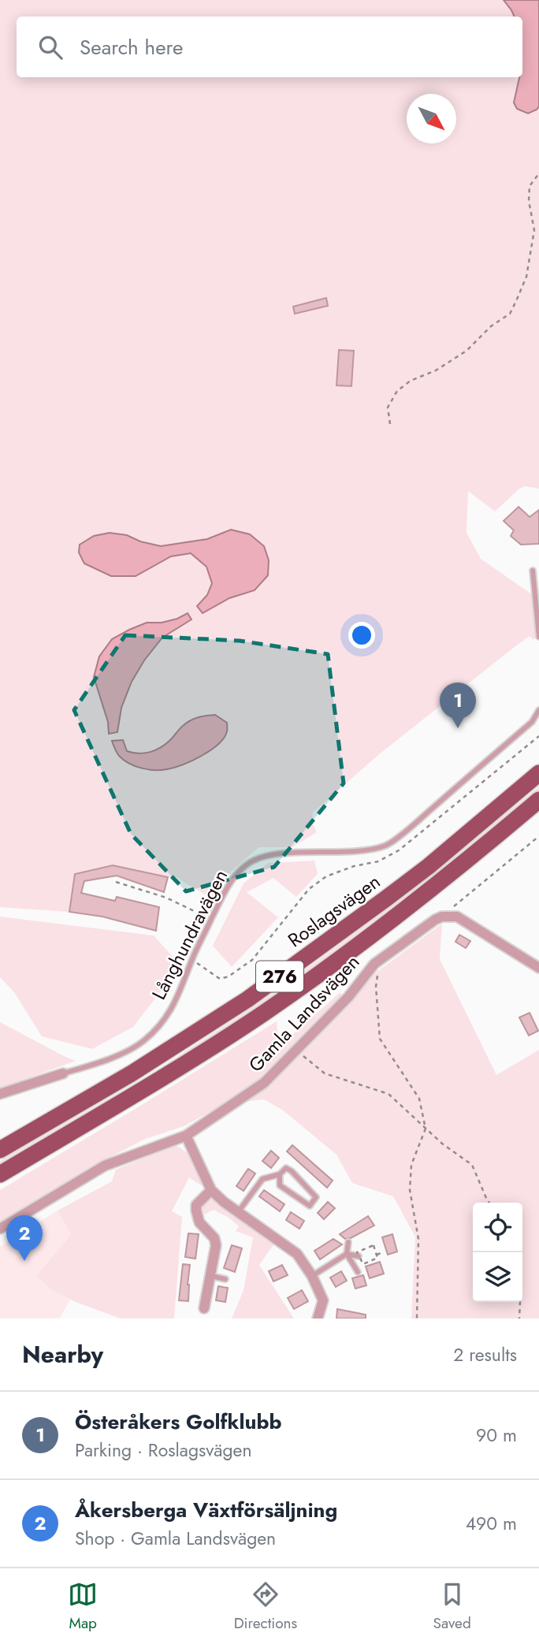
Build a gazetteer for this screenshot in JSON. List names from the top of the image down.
{
  "streets": {
    "main road": ["Roslagsvägen", "276"],
    "street": ["Långhundravägen", "Gamla Landsvägen"]
  },
  "north": "bottom right",
  "page": {
    "search": "Search here",
    "pins": ["1", "2"],
    "heading": ["Nearby", "2 results"],
    "list": [
      {
        "mark": "1",
        "name": "Österåkers Golfklubb",
        "note": "Parking · Roslagsvägen",
        "value": "90 m"
      },
      {
        "mark": "2",
        "name": "Åkersberga Växtförsäljning",
        "note": "Shop · Gamla Landsvägen",
        "value": "490 m"
      }
    ],
    "nav": ["Map", "Directions", "Saved"]
  }
}
